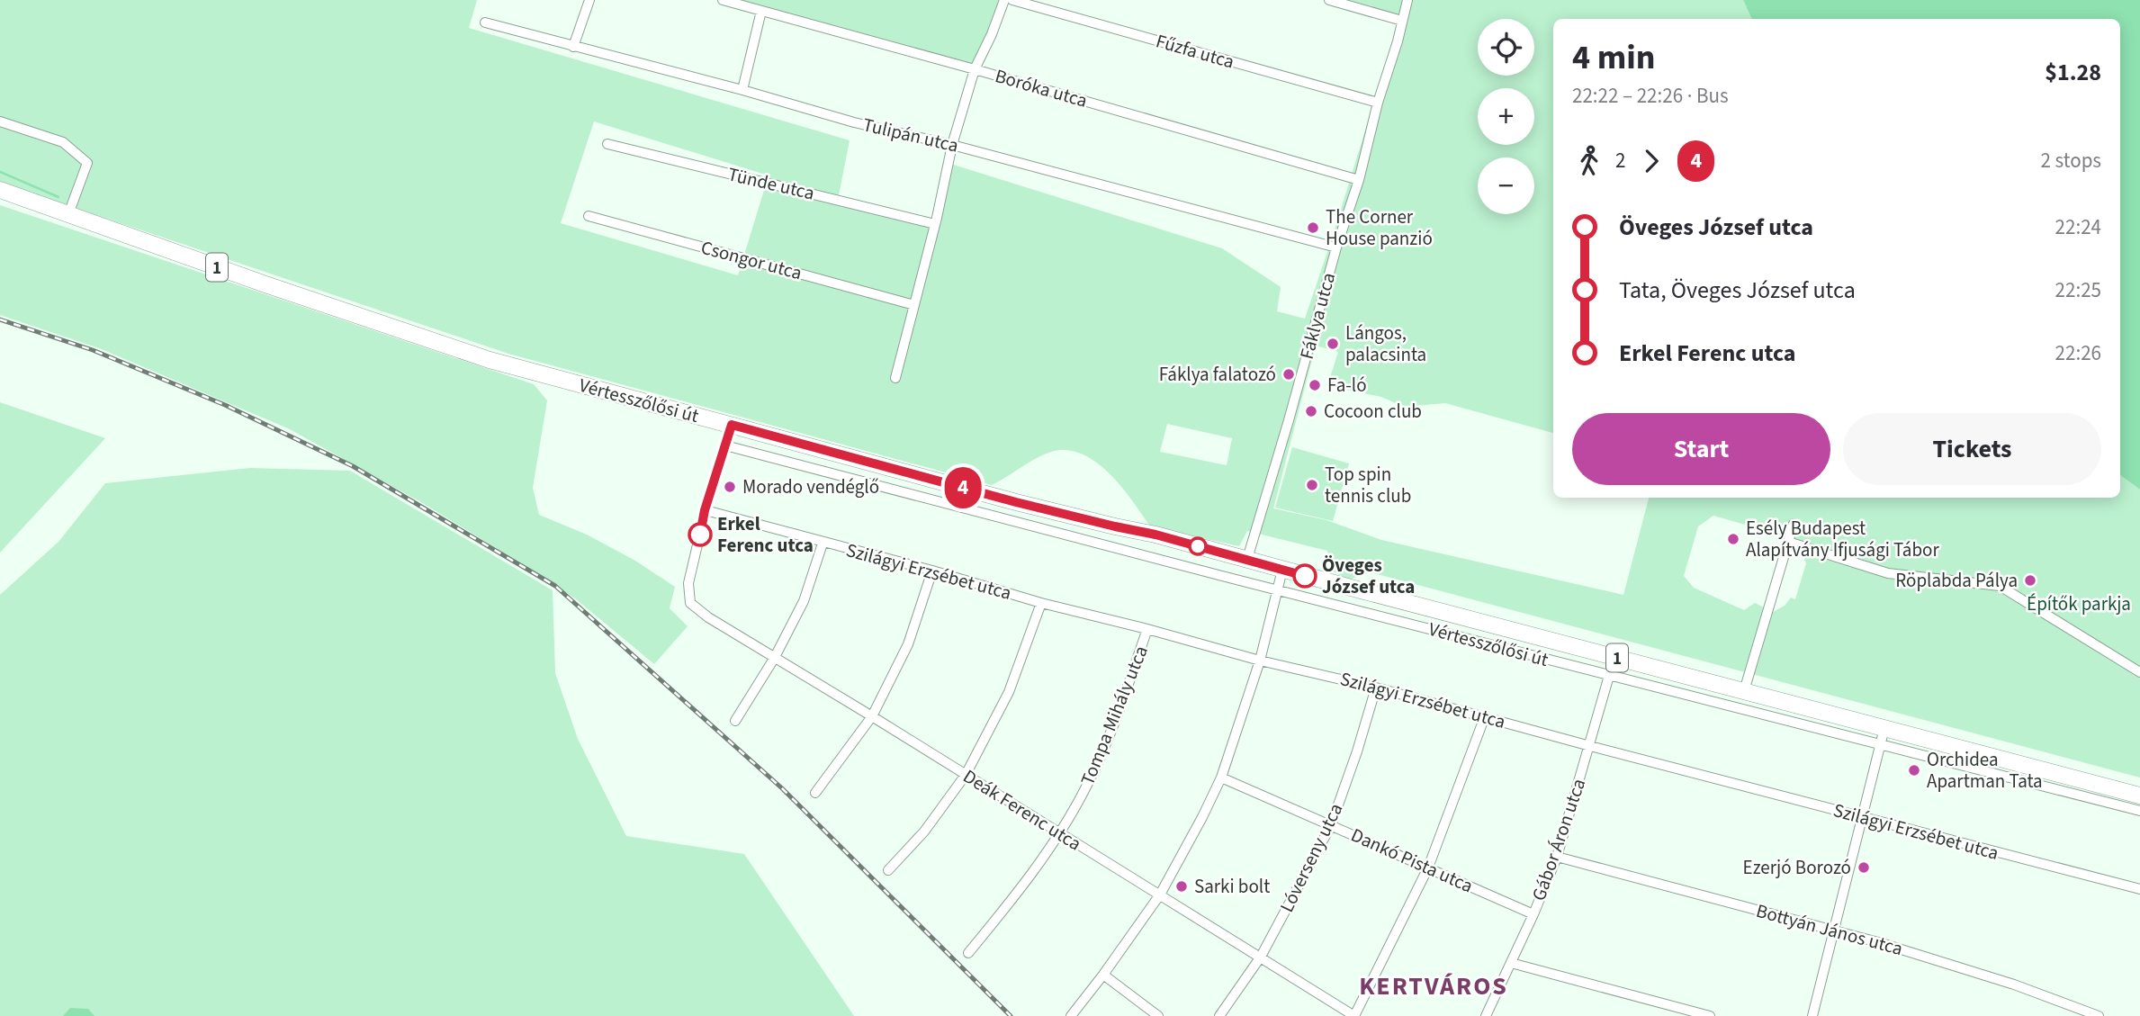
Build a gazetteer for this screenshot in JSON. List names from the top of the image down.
{
  "streets": {
    "main road": ["1", "Vértesszőlősi út"],
    "street": [
      "Fűzfa utca",
      "Boróka utca",
      "Tulipán utca",
      "Tünde utca",
      "Csongor utca",
      "Fáklya utca",
      "Szilágyi Erzsébet utca",
      "Tompa Mihály utca",
      "Deák Ferenc utca",
      "Gábor Áron utca",
      "Lóverseny utca",
      "Dankó Pista utca",
      "Bottyán János utca"
    ]
  },
  "crossings": [
    ["Fűzfa utca", "Fáklya utca"],
    ["Boróka utca", "Fáklya utca"],
    ["Tulipán utca", "Fáklya utca"],
    ["1", "Vértesszőlősi út"],
    ["Fáklya utca", "Vértesszőlősi út"],
    ["Vértesszőlősi út", "Gábor Áron utca"],
    ["Szilágyi Erzsébet utca", "Tompa Mihály utca"],
    ["Szilágyi Erzsébet utca", "Deák Ferenc utca"],
    ["Szilágyi Erzsébet utca", "Gábor Áron utca"],
    ["Szilágyi Erzsébet utca", "Lóverseny utca"],
    ["Tompa Mihály utca", "Deák Ferenc utca"],
    ["Deák Ferenc utca", "Lóverseny utca"],
    ["Gábor Áron utca", "Dankó Pista utca"],
    ["Gábor Áron utca", "Bottyán János utca"],
    ["Lóverseny utca", "Dankó Pista utca"]
  ],
  "districts": ["KERTVÁROS"],
  "parks": ["Építők parkja"],
  "places": [
    "The Corner House panzió",
    "Lángos, palacsinta",
    "Fáklya falatozó",
    "Fa-ló",
    "Cocoon club",
    "Top spin tennis club",
    "Morado vendéglő",
    "Erkel Ferenc utca",
    "Esély Budapest Alapítvány Ifjusági Tábor",
    "Öveges József utca",
    "Röplabda Pálya",
    "Orchidea Apartman Tata",
    "Ezerjó Borozó",
    "Sarki bolt"
  ],
  "lines": ["bus line 4"],
  "page": {
    "on_map": "4",
    "map_buttons": ["+", "−"],
    "heading": ["4 min", "22:22 – 22:26 · Bus", "$1.28"],
    "legs": ["2", "4", "2 stops"],
    "list": [
      {
        "name": "Öveges József utca",
        "value": "22:24"
      },
      {
        "name": "Tata, Öveges József utca",
        "value": "22:25"
      },
      {
        "name": "Erkel Ferenc utca",
        "value": "22:26"
      }
    ],
    "buttons": ["Start", "Tickets"]
  }
}
